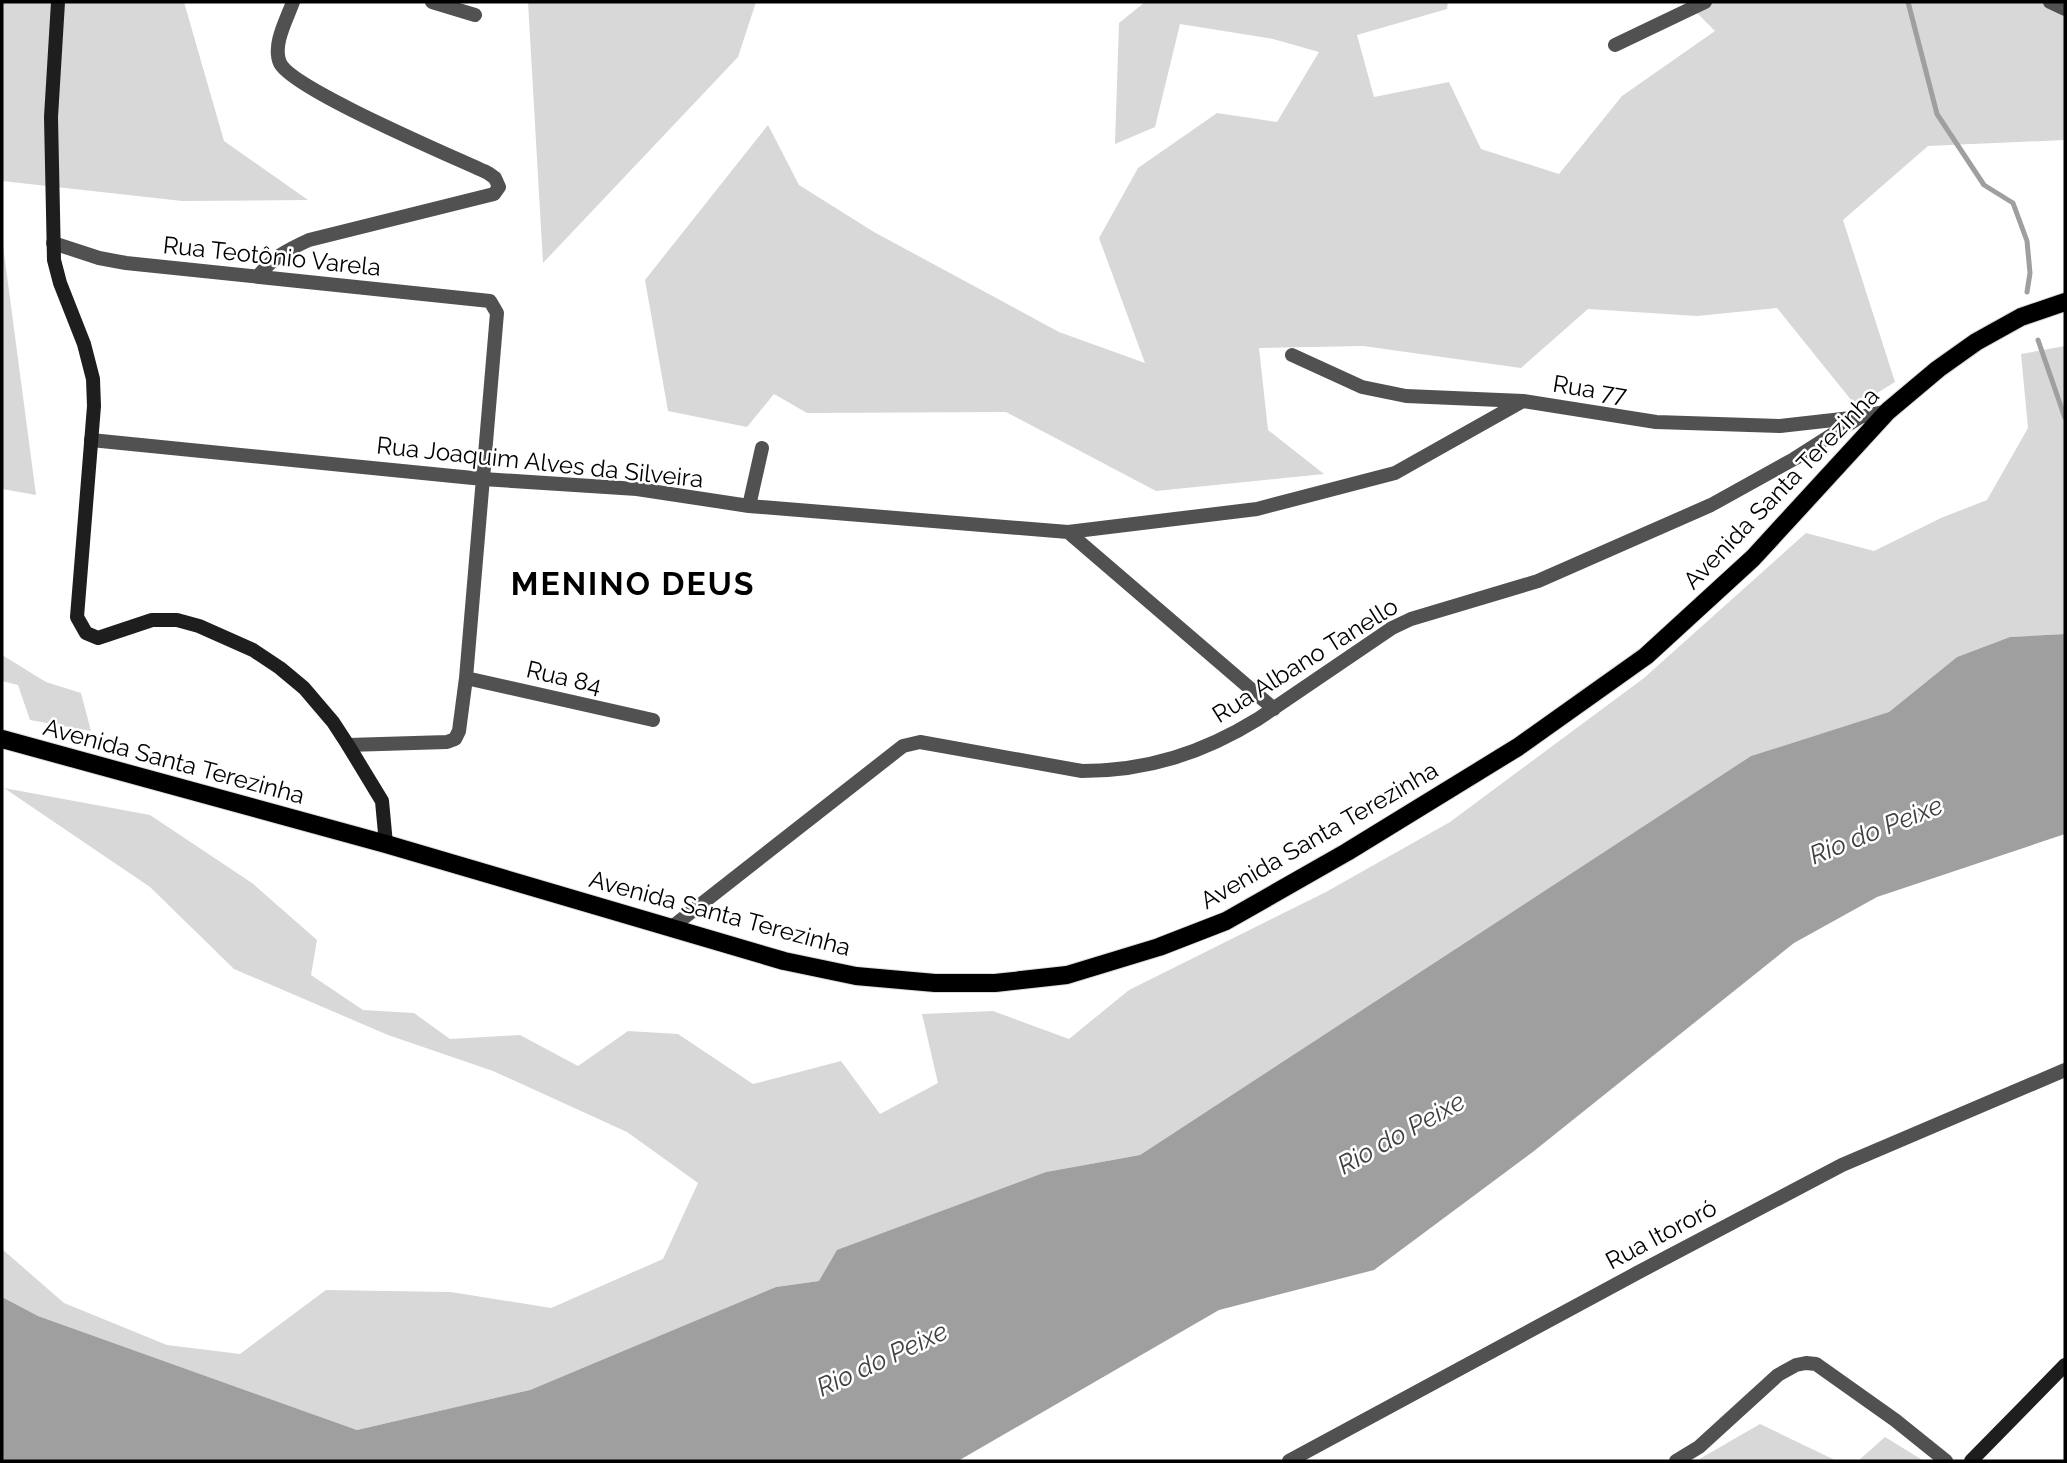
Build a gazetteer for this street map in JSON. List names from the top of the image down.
{
  "streets": {
    "main road": ["Avenida Santa Terezinha"],
    "street": [
      "Rua Teotônio Varela",
      "Rua 77",
      "Rua Joaquim Alves da Silveira",
      "Rua Albano Tanello",
      "Rua 84",
      "Rua Itororó"
    ]
  },
  "crossings": [
    ["Rua Teotônio Varela", "Rua Joaquim Alves da Silveira"],
    ["Rua 77", "Rua Joaquim Alves da Silveira"],
    ["Rua 77", "Avenida Santa Terezinha"],
    ["Rua 77", "Rua Albano Tanello"],
    ["Avenida Santa Terezinha", "Rua Albano Tanello"]
  ],
  "districts": ["MENINO DEUS"],
  "water": ["Rio do Peixe"]
}
